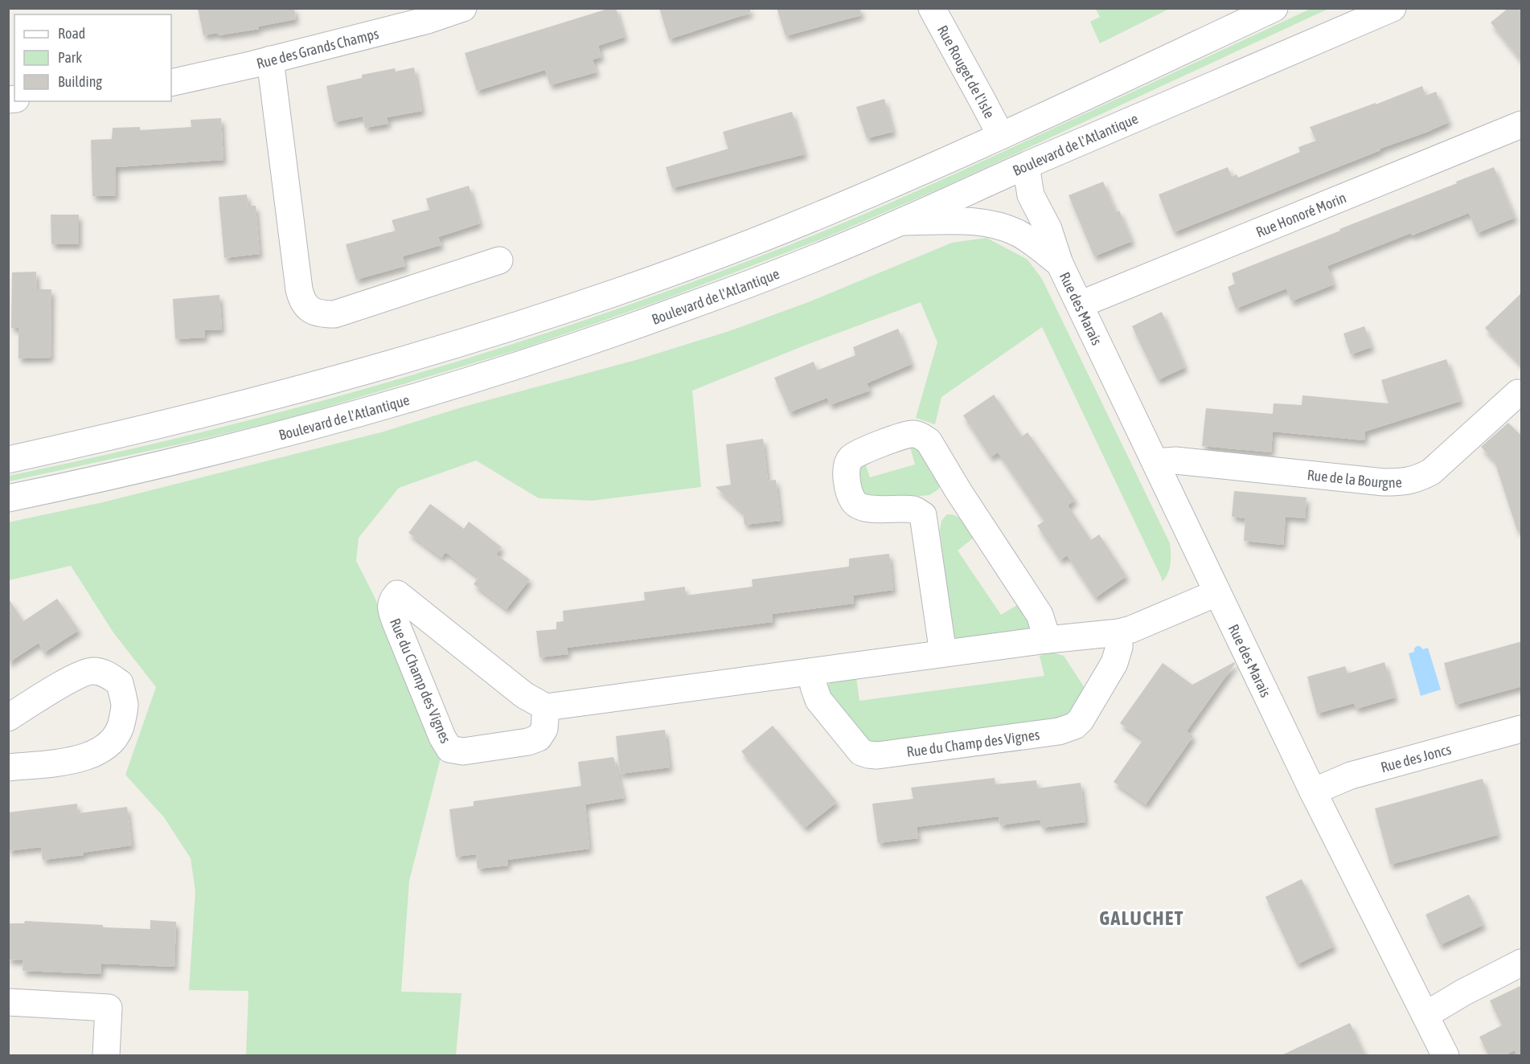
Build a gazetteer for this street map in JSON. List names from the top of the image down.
{
  "streets": {
    "street": [
      "Rue des Grands Champs",
      "Rue Rouget de l'Isle",
      "Boulevard de l'Atlantique",
      "Rue Honoré Morin",
      "Rue des Marais",
      "Rue de la Bourgne",
      "Rue du Champ des Vignes",
      "Rue des Joncs"
    ]
  },
  "crossings": [
    ["Boulevard de l'Atlantique", "Rue des Marais"],
    ["Rue Honoré Morin", "Rue des Marais"],
    ["Rue des Marais", "Rue de la Bourgne"],
    ["Rue des Marais", "Rue des Joncs"]
  ],
  "districts": ["GALUCHET"],
  "legend": ["Road", "Park", "Building"]
}
